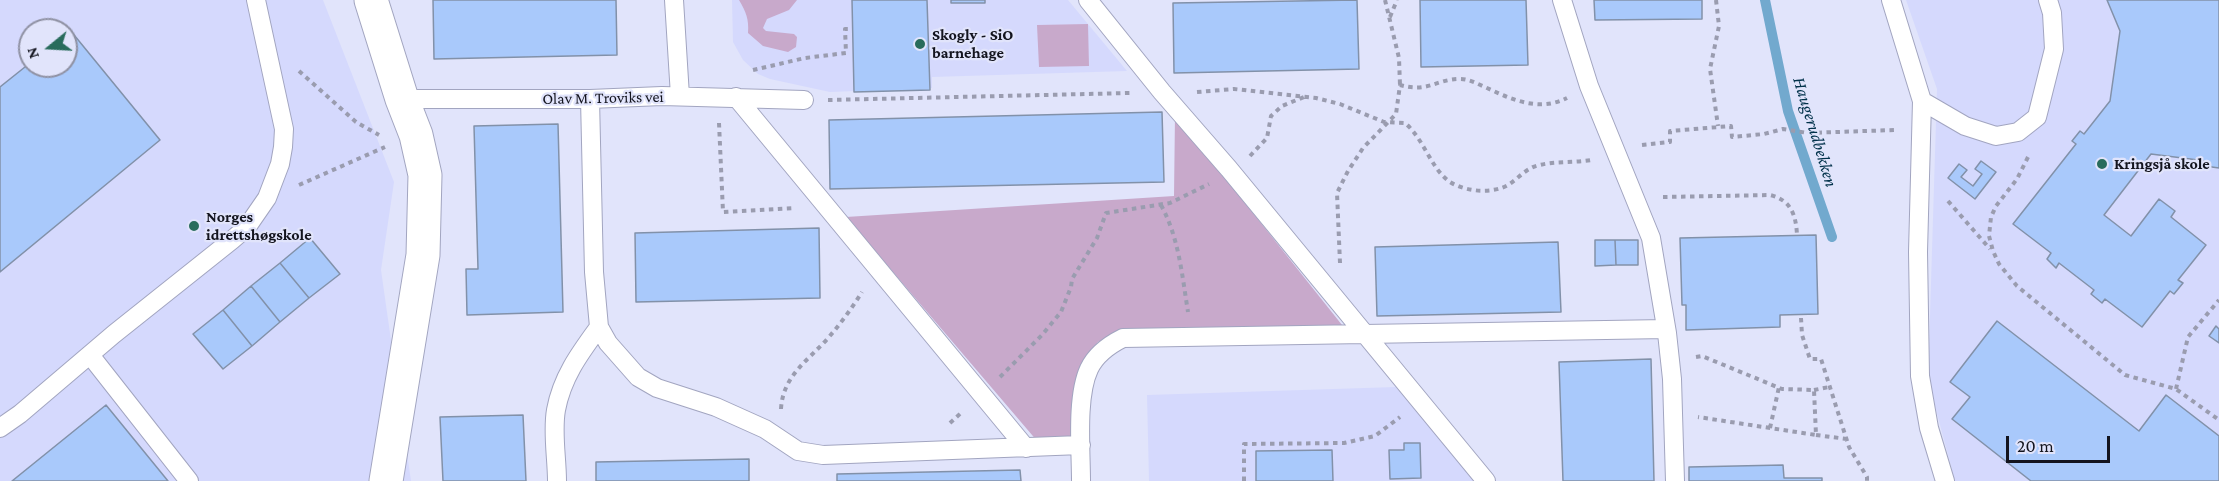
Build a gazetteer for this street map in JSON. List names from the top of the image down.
{
  "streets": {
    "lane": ["Olav M. Troviks vei"]
  },
  "water": ["Haugerudbekken"],
  "places": ["Skogly - SiO barnehage", "Kringsjå skole", "Norges idrettshøgskole"],
  "scale_bar": "20 m",
  "north": "left"
}
